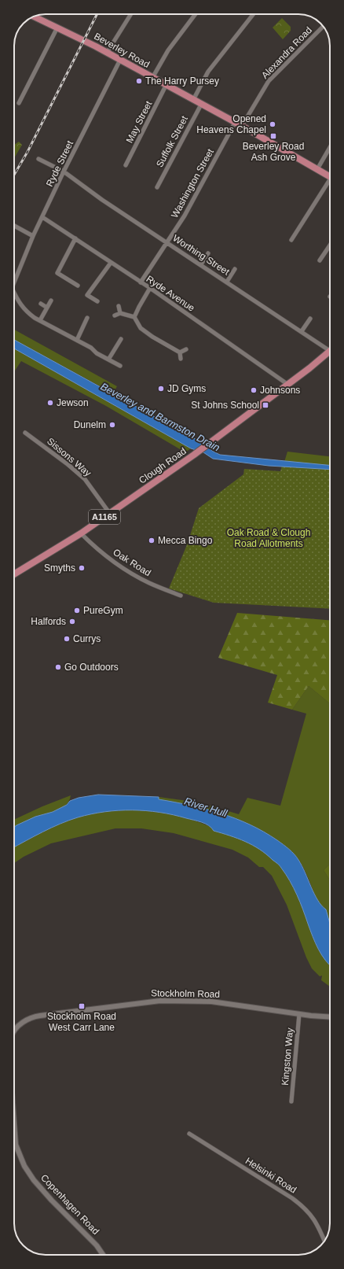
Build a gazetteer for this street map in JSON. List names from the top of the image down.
{
  "streets": {
    "main road": ["Beverley Road", "Clough Road", "A1165"],
    "street": [
      "Alexandra Road",
      "May Street",
      "Suffolk Street",
      "Ryde Street",
      "Washington Street",
      "Worthing Street",
      "Ryde Avenue",
      "Sissons Way",
      "Oak Road",
      "Stockholm Road",
      "Kingston Way",
      "Helsinki Road",
      "Copenhagen Road"
    ]
  },
  "crossings": [
    ["Beverley Road", "Alexandra Road"],
    ["Beverley Road", "May Street"],
    ["Beverley Road", "Suffolk Street"],
    ["Beverley Road", "Ryde Street"],
    ["Beverley Road", "Washington Street"],
    ["Ryde Street", "Worthing Street"],
    ["Ryde Street", "Ryde Avenue"],
    ["Washington Street", "Worthing Street"],
    ["Washington Street", "Ryde Avenue"],
    ["Ryde Avenue", "Clough Road"],
    ["Sissons Way", "Clough Road"],
    ["Clough Road", "Oak Road"],
    ["Stockholm Road", "Kingston Way"]
  ],
  "water": ["Beverley and Barmston Drain", "River Hull"],
  "parks": ["Oak Road & Clough Road Allotments"],
  "places": {
    "other": [
      "The Harry Pursey",
      "Opened Heavens Chapel",
      "JD Gyms",
      "Johnsons",
      "Jewson",
      "Dunelm",
      "Mecca Bingo",
      "Smyths",
      "PureGym",
      "Halfords",
      "Currys",
      "Go Outdoors"
    ],
    "transit": ["Beverley Road Ash Grove", "St Johns School", "Stockholm Road West Carr Lane"]
  }
}
